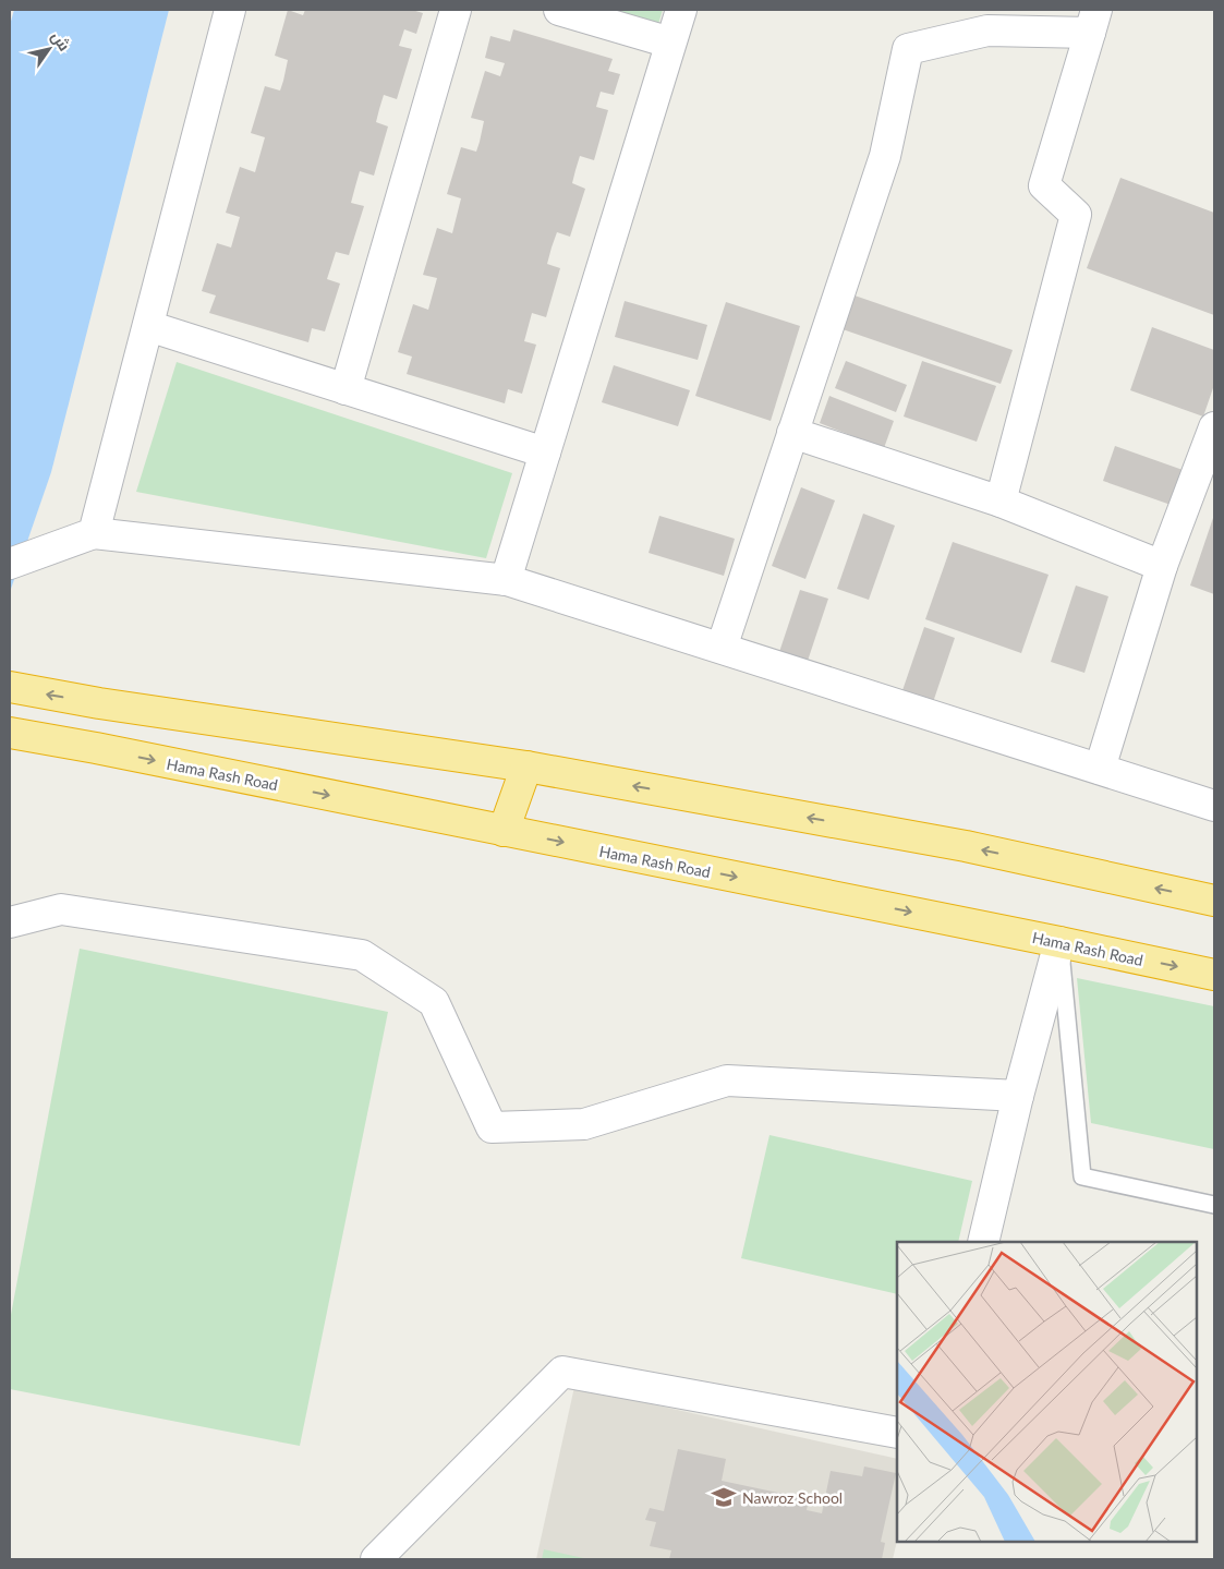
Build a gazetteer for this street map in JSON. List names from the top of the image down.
{
  "streets": {
    "highway": ["Hama Rash Road"]
  },
  "places": {
    "school or university": ["Nawroz School"]
  },
  "north": "top right"
}
